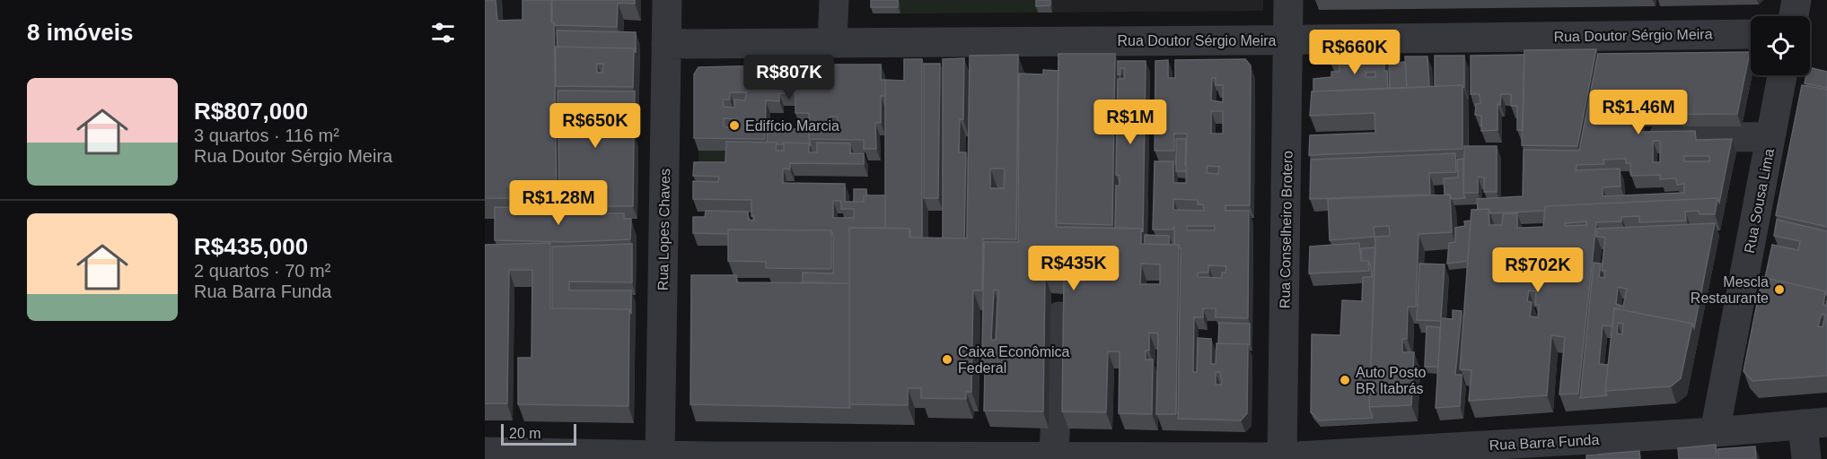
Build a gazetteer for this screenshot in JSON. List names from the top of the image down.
{
  "streets": {
    "street": [
      "Rua Doutor Sérgio Meira",
      "Rua Sousa Lima",
      "Rua Lopes Chaves",
      "Rua Conselheiro Brotero",
      "Rua Barra Funda"
    ]
  },
  "crossings": [
    ["Rua Doutor Sérgio Meira", "Rua Lopes Chaves"],
    ["Rua Doutor Sérgio Meira", "Rua Conselheiro Brotero"],
    ["Rua Sousa Lima", "Rua Barra Funda"],
    ["Rua Lopes Chaves", "Rua Barra Funda"],
    ["Rua Conselheiro Brotero", "Rua Barra Funda"]
  ],
  "places": [
    "Edifício Marcia",
    "Mescla Restaurante",
    "Caixa Econômica Federal",
    "Auto Posto BR Itabrás"
  ],
  "scale_bar": "20 m",
  "page": {
    "heading": "8 imóveis",
    "price": [
      "R$660K",
      "R$807K",
      "R$1.46M",
      "R$1M",
      "R$650K",
      "R$1.28M",
      "R$435K",
      "R$702K"
    ],
    "list": [
      {
        "name": "R$807,000",
        "note": "3 quartos · 116 m² · Rua Doutor Sérgio Meira"
      },
      {
        "name": "R$435,000",
        "note": "2 quartos · 70 m² · Rua Barra Funda"
      }
    ],
    "scale": "20 m"
  }
}
